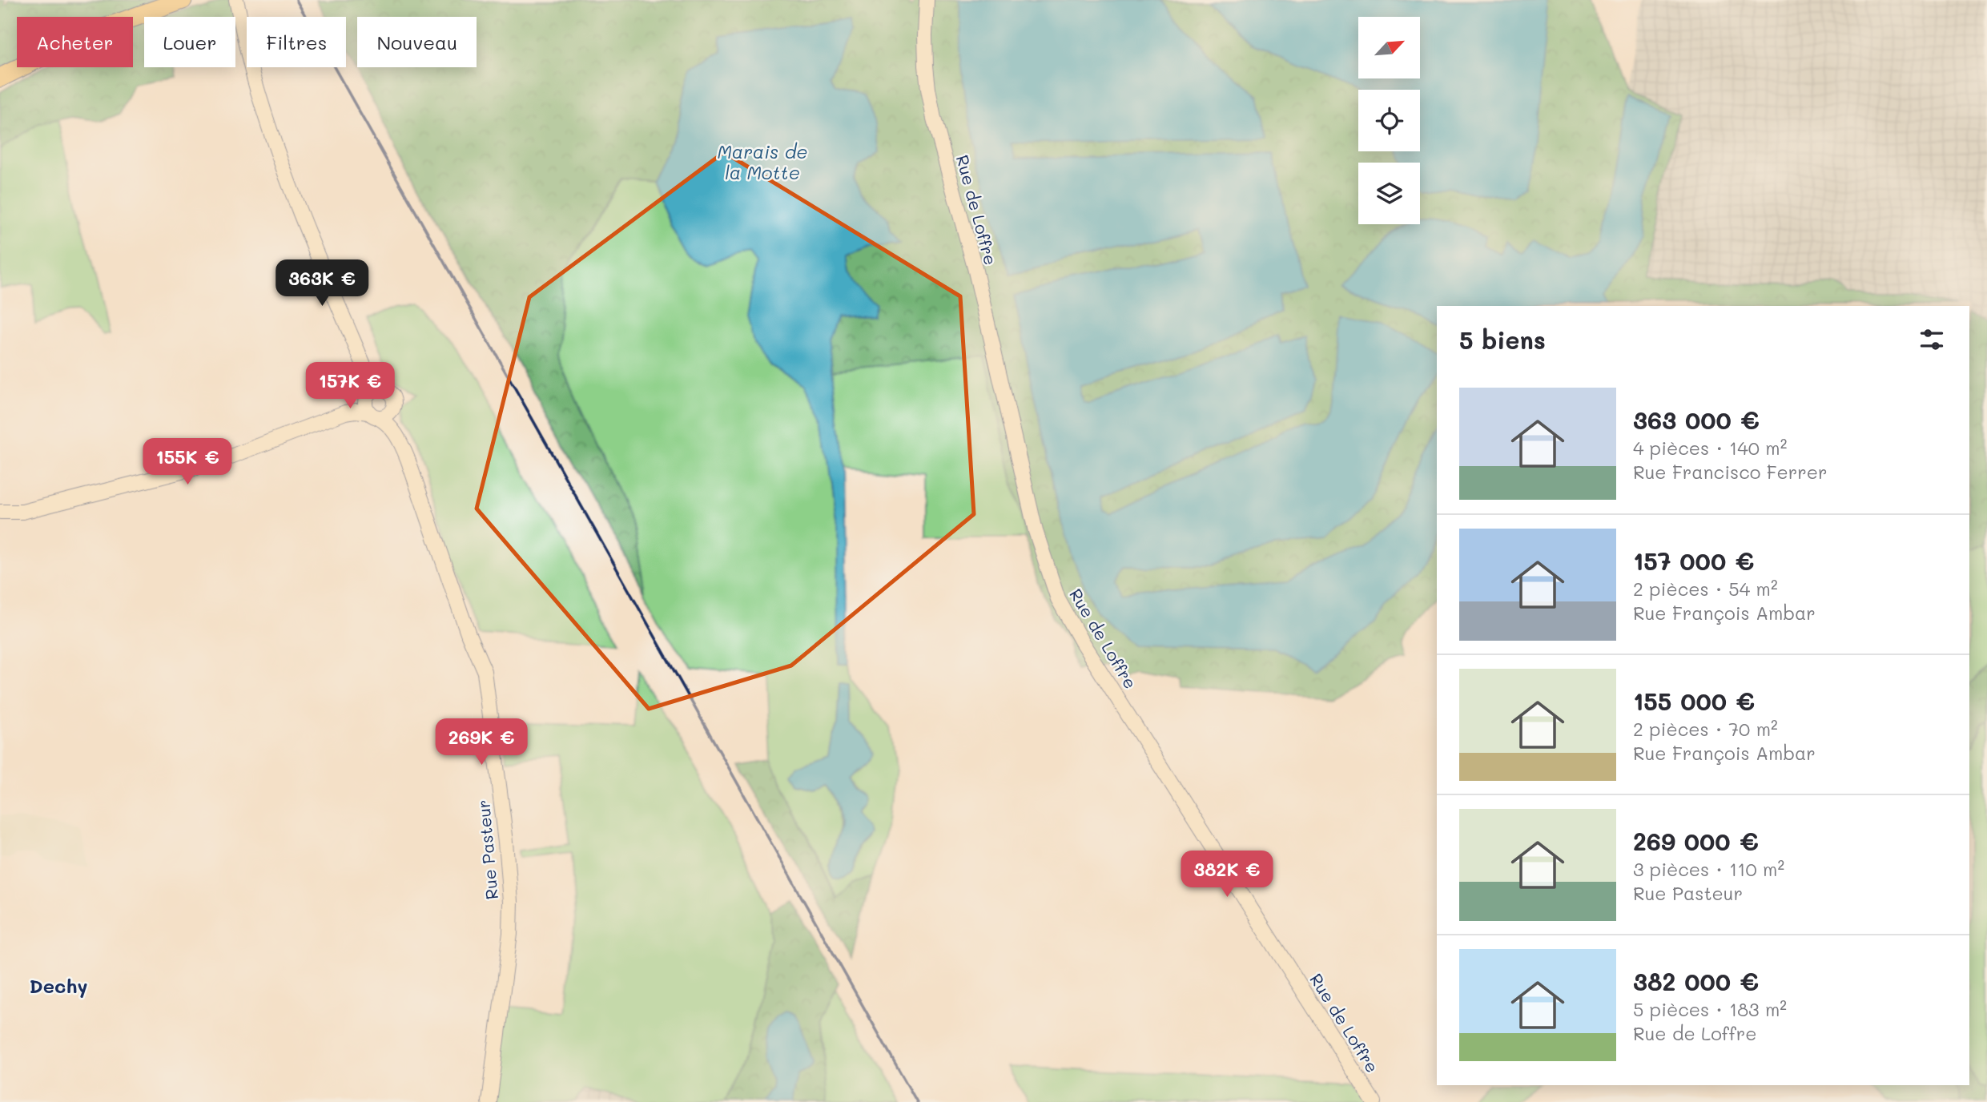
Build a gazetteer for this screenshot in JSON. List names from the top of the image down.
{
  "streets": {
    "street": ["Rue de Loffre", "Rue Pasteur"]
  },
  "districts": ["Dechy"],
  "water": ["Marais de la Motte"],
  "north": "top right",
  "page": {
    "chip": [
      "Acheter",
      "Louer",
      "Filtres",
      "Nouveau"
    ],
    "price": [
      "363K €",
      "157K €",
      "155K €",
      "269K €",
      "382K €"
    ],
    "heading": "5 biens",
    "list": [
      {
        "name": "363 000 €",
        "note": "4 pièces · 140 m² · Rue Francisco Ferrer"
      },
      {
        "name": "157 000 €",
        "note": "2 pièces · 54 m² · Rue François Ambar"
      },
      {
        "name": "155 000 €",
        "note": "2 pièces · 70 m² · Rue François Ambar"
      },
      {
        "name": "269 000 €",
        "note": "3 pièces · 110 m² · Rue Pasteur"
      },
      {
        "name": "382 000 €",
        "note": "5 pièces · 183 m² · Rue de Loffre"
      }
    ]
  }
}
